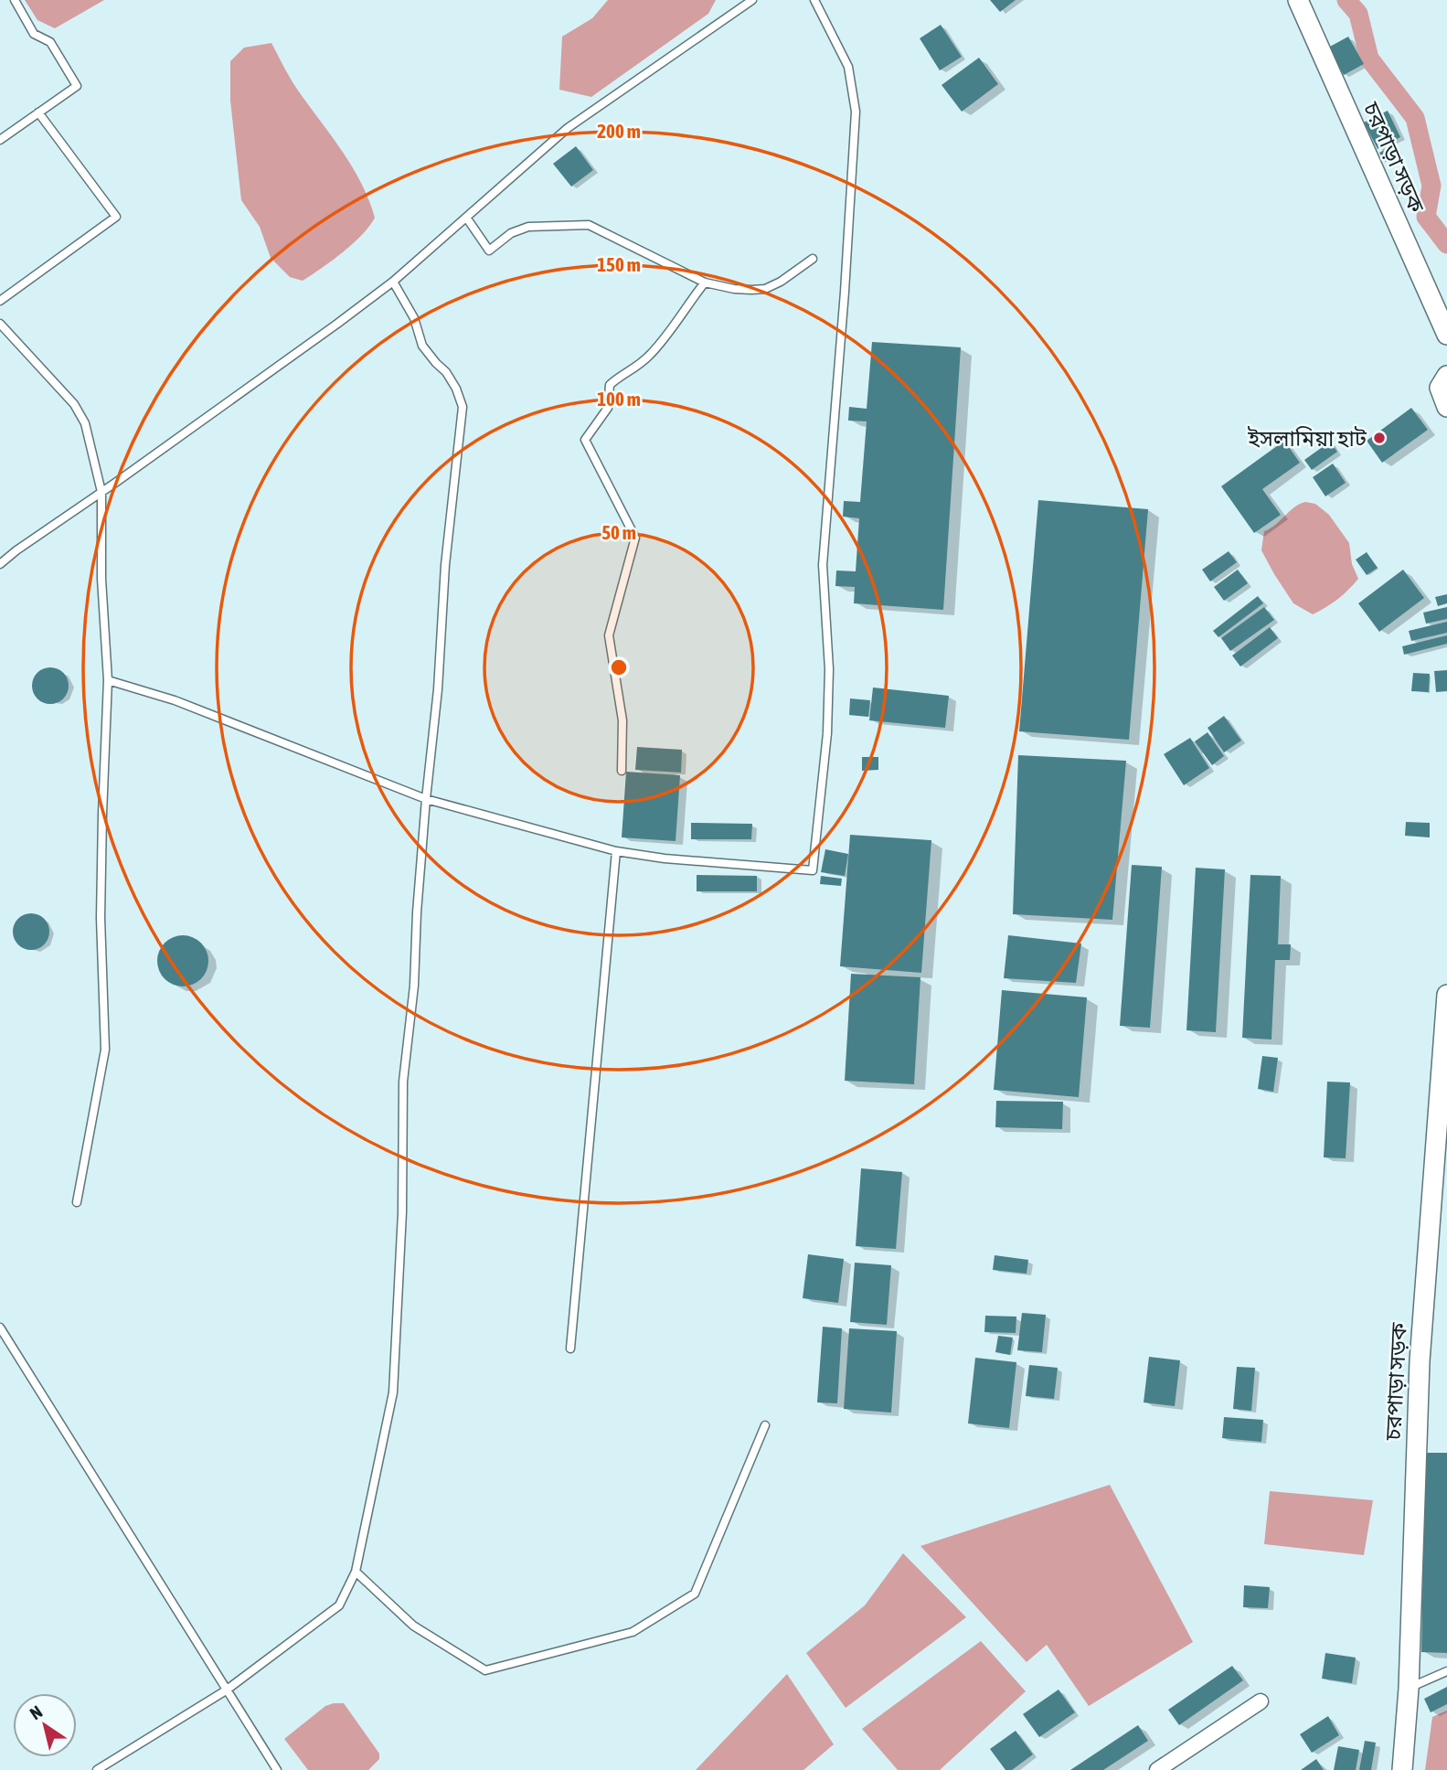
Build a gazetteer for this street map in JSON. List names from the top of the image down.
{
  "streets": {
    "street": ["চরপাড়া সড়ক"]
  },
  "places": ["ইসলামিয়া হাট"],
  "north": "top left",
  "rings": [
    "200 m",
    "150 m",
    "100 m",
    "50 m"
  ]
}
